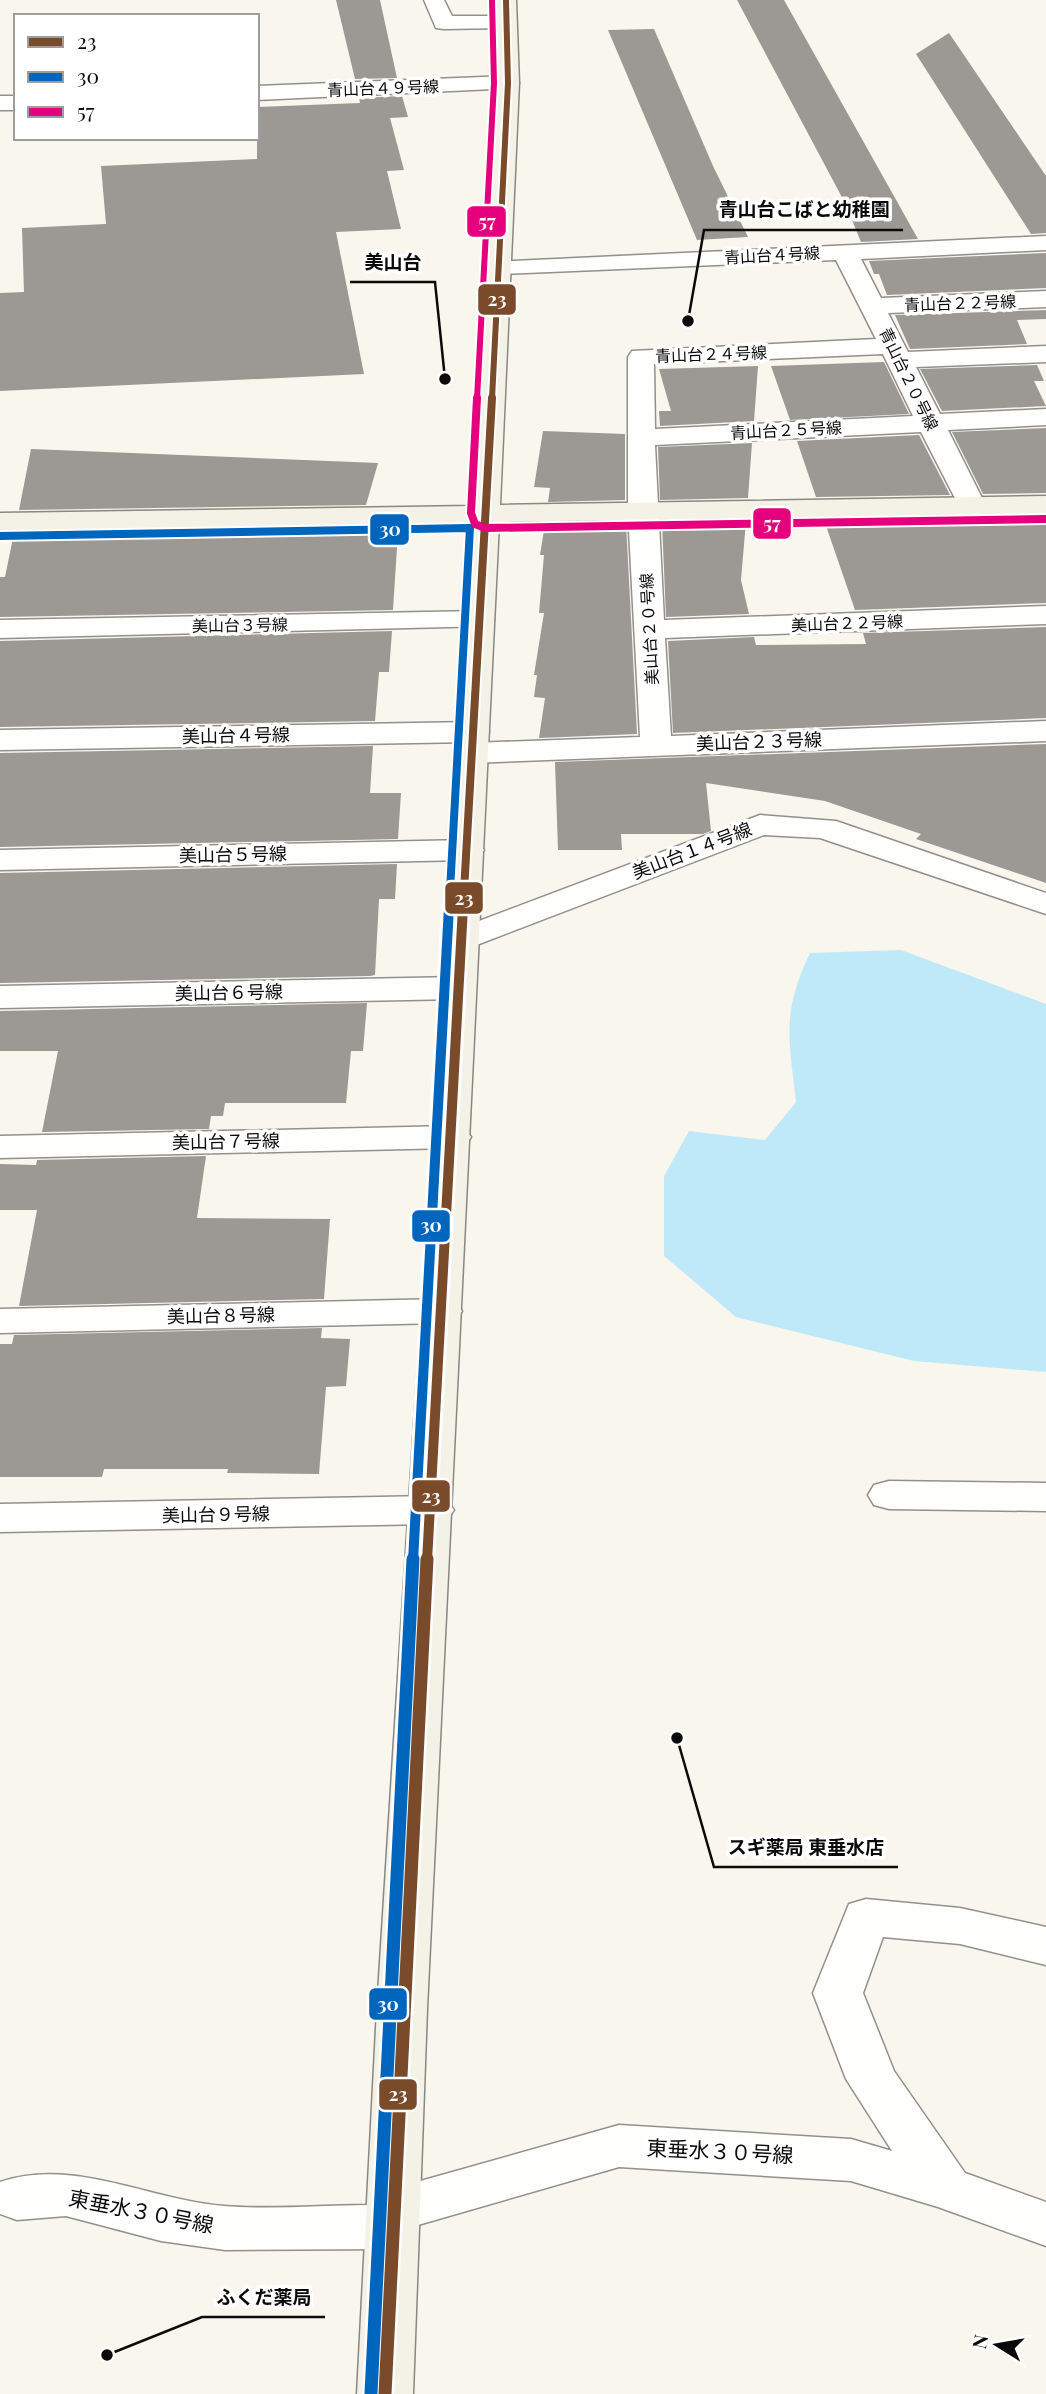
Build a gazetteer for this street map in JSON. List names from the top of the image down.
{
  "streets": {
    "street": [
      "青山台４９号線",
      "青山台４号線",
      "青山台２２号線",
      "青山台２４号線",
      "青山台２０号線",
      "青山台２５号線",
      "美山台２２号線",
      "美山台３号線",
      "美山台２０号線",
      "美山台４号線",
      "美山台２３号線",
      "美山台１４号線",
      "美山台５号線",
      "美山台６号線",
      "美山台７号線",
      "美山台８号線",
      "美山台９号線",
      "東垂水３０号線"
    ]
  },
  "crossings": [
    ["青山台４号線", "青山台２０号線"],
    ["青山台２２号線", "青山台２０号線"],
    ["青山台２４号線", "青山台２０号線"],
    ["青山台２４号線", "青山台２５号線"],
    ["青山台２４号線", "美山台２０号線"],
    ["青山台２０号線", "青山台２５号線"],
    ["美山台２２号線", "美山台２０号線"],
    ["美山台２０号線", "美山台２３号線"],
    ["美山台４号線", "美山台２３号線"]
  ],
  "places": [
    "青山台こばと幼稚園",
    "美山台",
    "スギ薬局 東垂水店",
    "ふくだ薬局"
  ],
  "lines": ["transit line 23", "transit line 57", "transit line 30"],
  "legend": ["23", "30", "57"],
  "north": "left"
}
